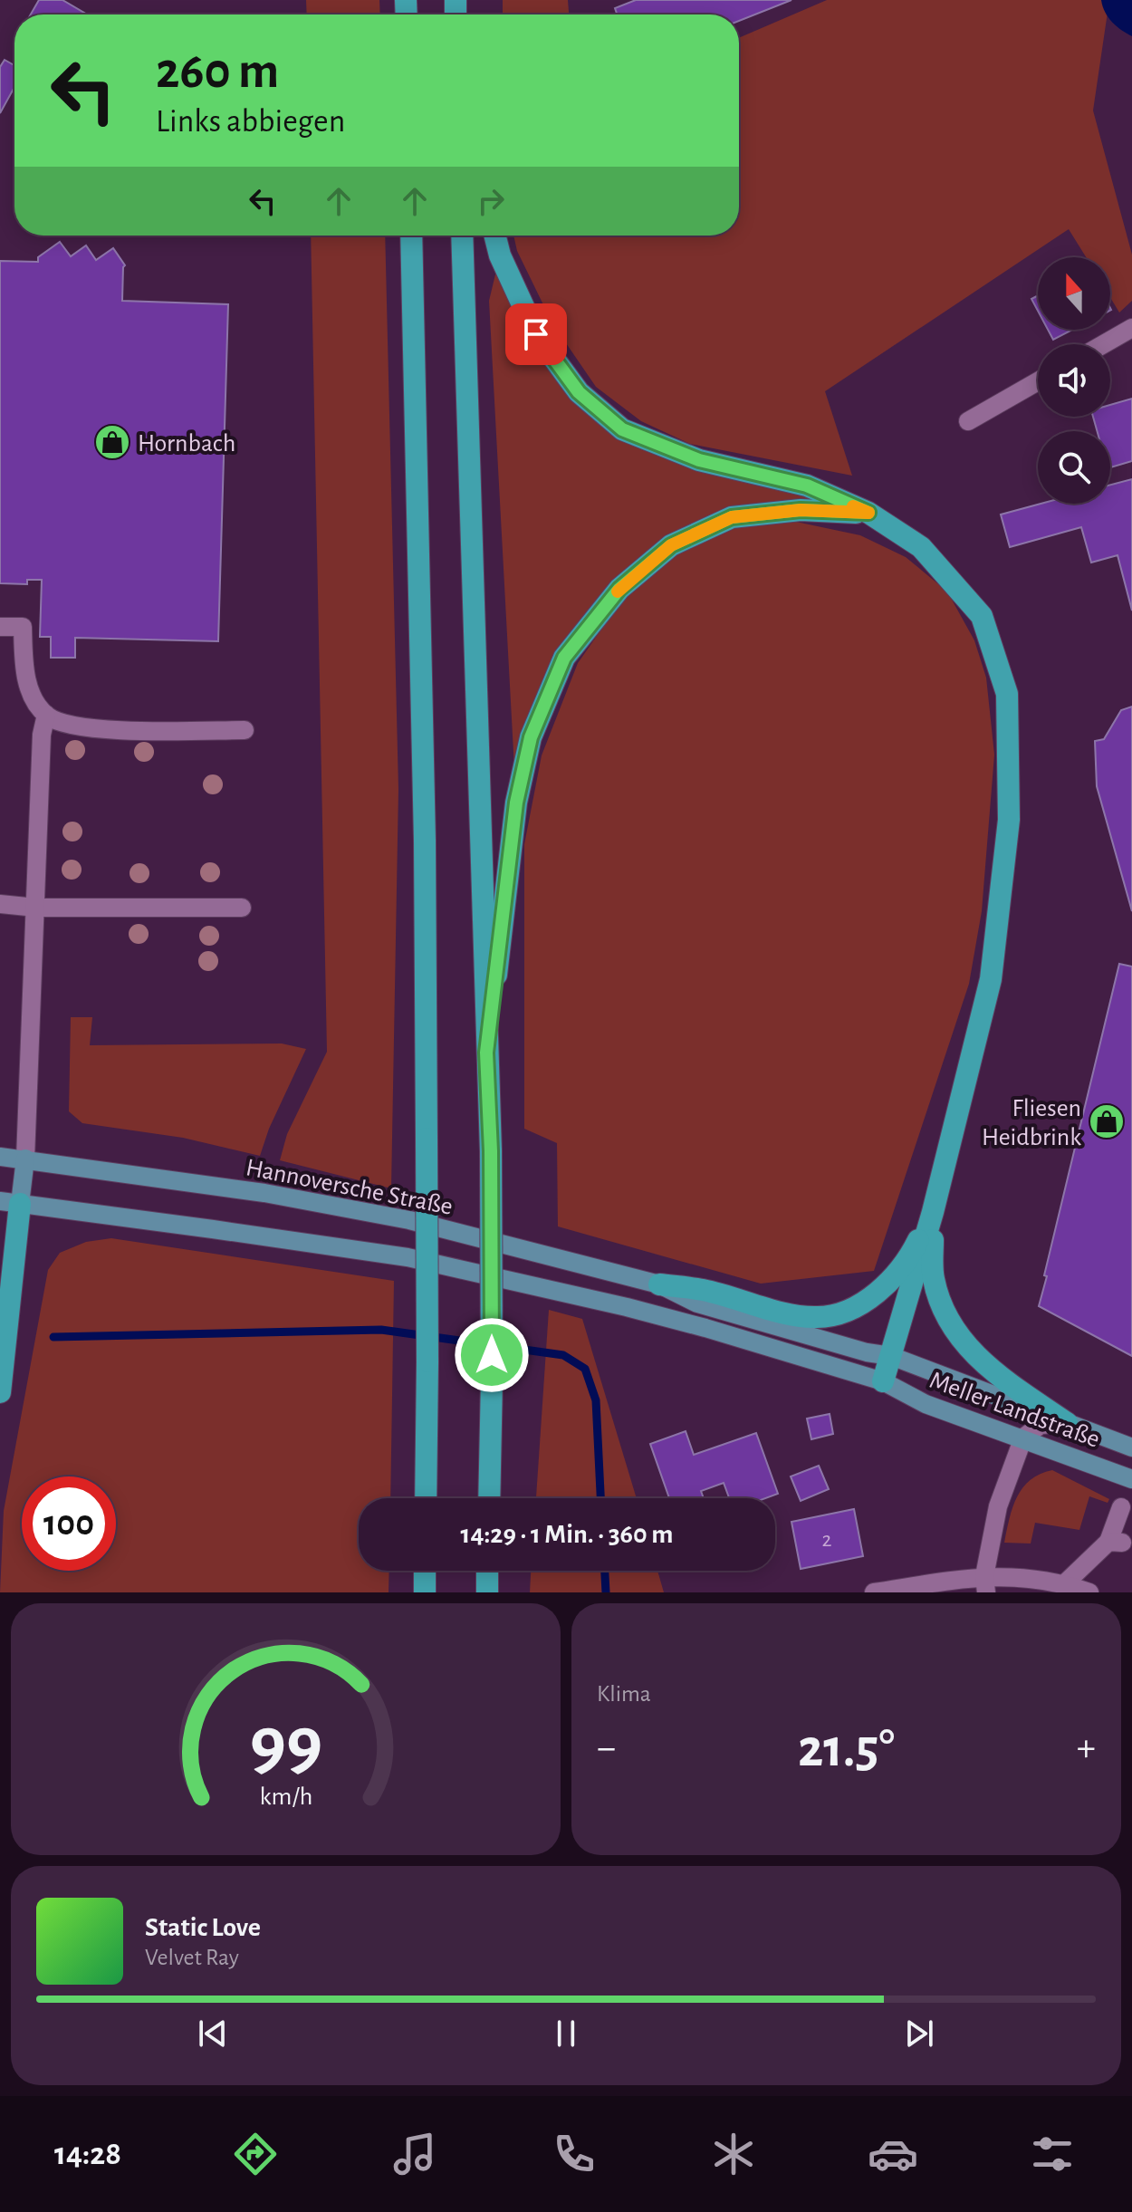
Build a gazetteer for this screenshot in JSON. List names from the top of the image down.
{
  "streets": {
    "main road": ["Hannoversche Straße", "Meller Landstraße"]
  },
  "crossings": [
    ["Hannoversche Straße", "Meller Landstraße"]
  ],
  "places": {
    "shop": ["Hornbach", "Fliesen Heidbrink"]
  },
  "house_numbers": ["2"],
  "north": "top",
  "page": {
    "turn": ["260 m", "Links abbiegen"],
    "limit": "100",
    "trip": "14:29 · 1 Min. · 360 m",
    "tile": "Klima",
    "heat": ["−", "21.5°", "+"],
    "song": ["Static Love", "Velvet Ray"],
    "tabs": "14:28",
    "gauge": ["99", "km/h"]
  }
}
